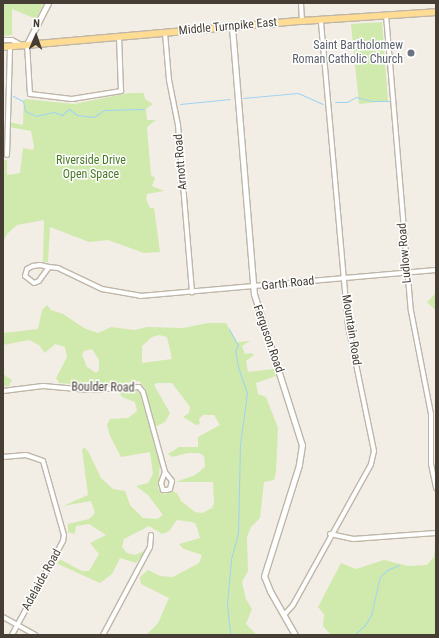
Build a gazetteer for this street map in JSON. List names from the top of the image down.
{
  "streets": {
    "main road": ["Middle Turnpike East"],
    "street": [
      "Arnott Road",
      "Ludlow Road",
      "Garth Road",
      "Mountain Road",
      "Ferguson Road",
      "Boulder Road",
      "Adelaide Road"
    ]
  },
  "crossings": [
    ["Middle Turnpike East", "Arnott Road"],
    ["Middle Turnpike East", "Ludlow Road"],
    ["Middle Turnpike East", "Mountain Road"],
    ["Middle Turnpike East", "Ferguson Road"],
    ["Arnott Road", "Garth Road"],
    ["Ludlow Road", "Garth Road"],
    ["Garth Road", "Mountain Road"],
    ["Garth Road", "Ferguson Road"],
    ["Mountain Road", "Ferguson Road"]
  ],
  "parks": ["Riverside Drive Open Space"],
  "places": ["Saint Bartholomew Roman Catholic Church"],
  "north": "top"
}
